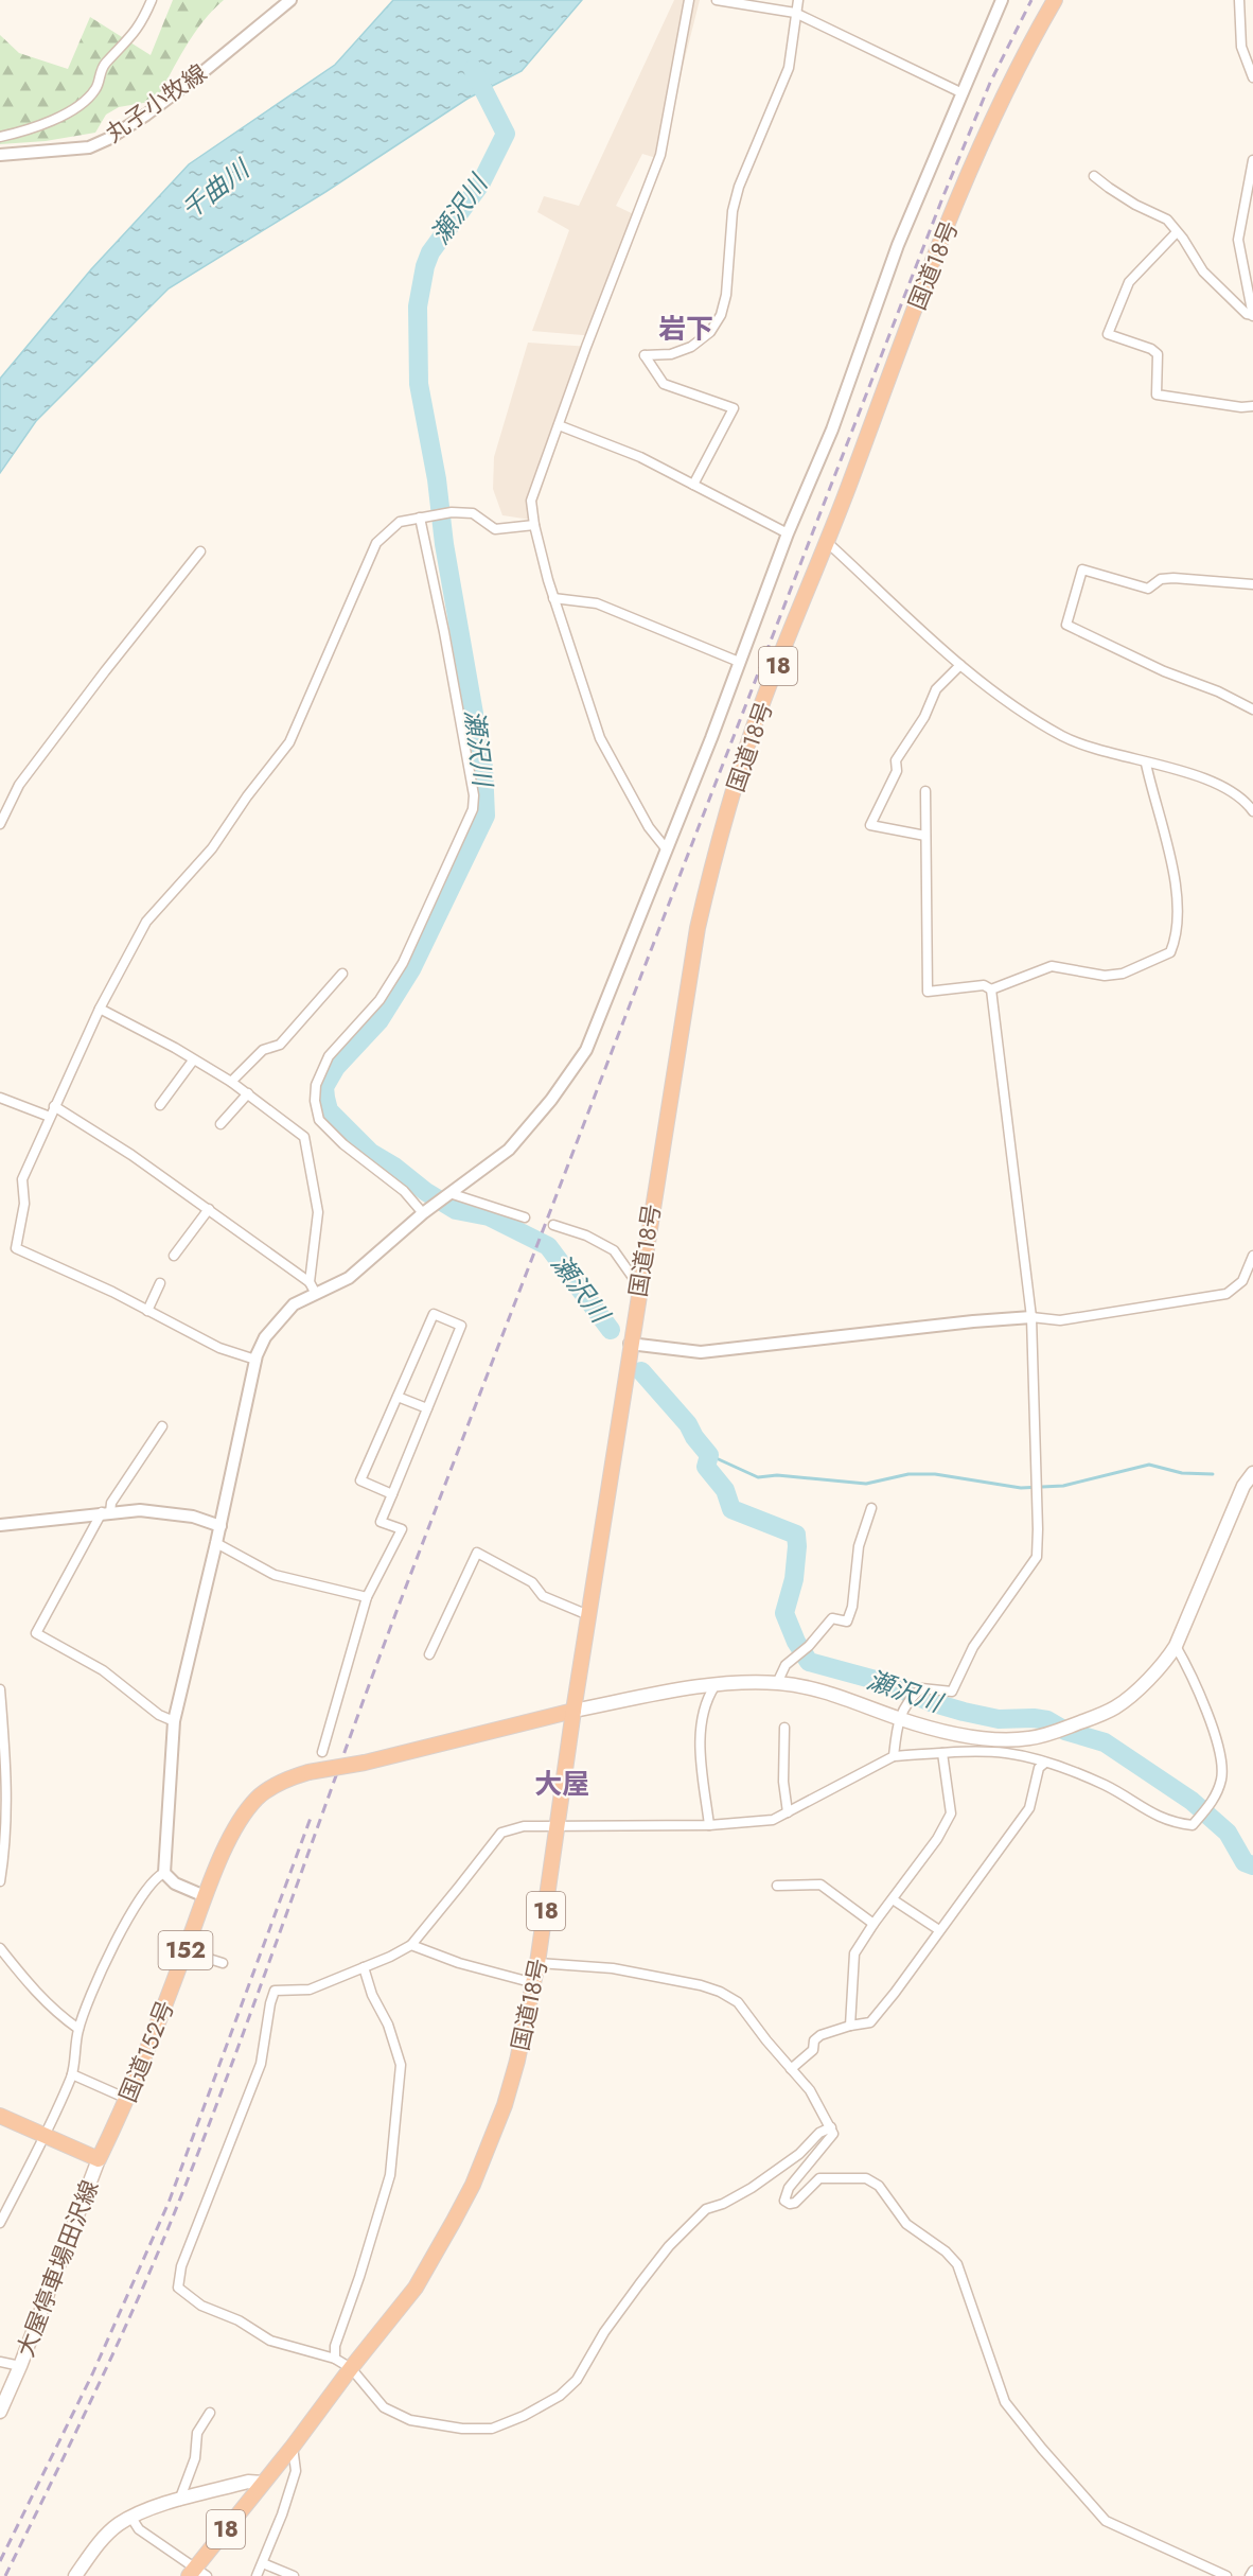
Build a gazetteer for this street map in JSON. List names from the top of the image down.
{
  "streets": {
    "highway": [
      "国道18号",
      "18",
      "152",
      "国道152号"
    ],
    "main road": ["大屋停車場田沢線"],
    "street": ["丸子小牧線"]
  },
  "crossings": [
    ["国道18号", "国道152号"],
    ["国道152号", "大屋停車場田沢線"]
  ],
  "districts": ["岩下", "大屋"],
  "water": ["千曲川", "瀬沢川"]
}
